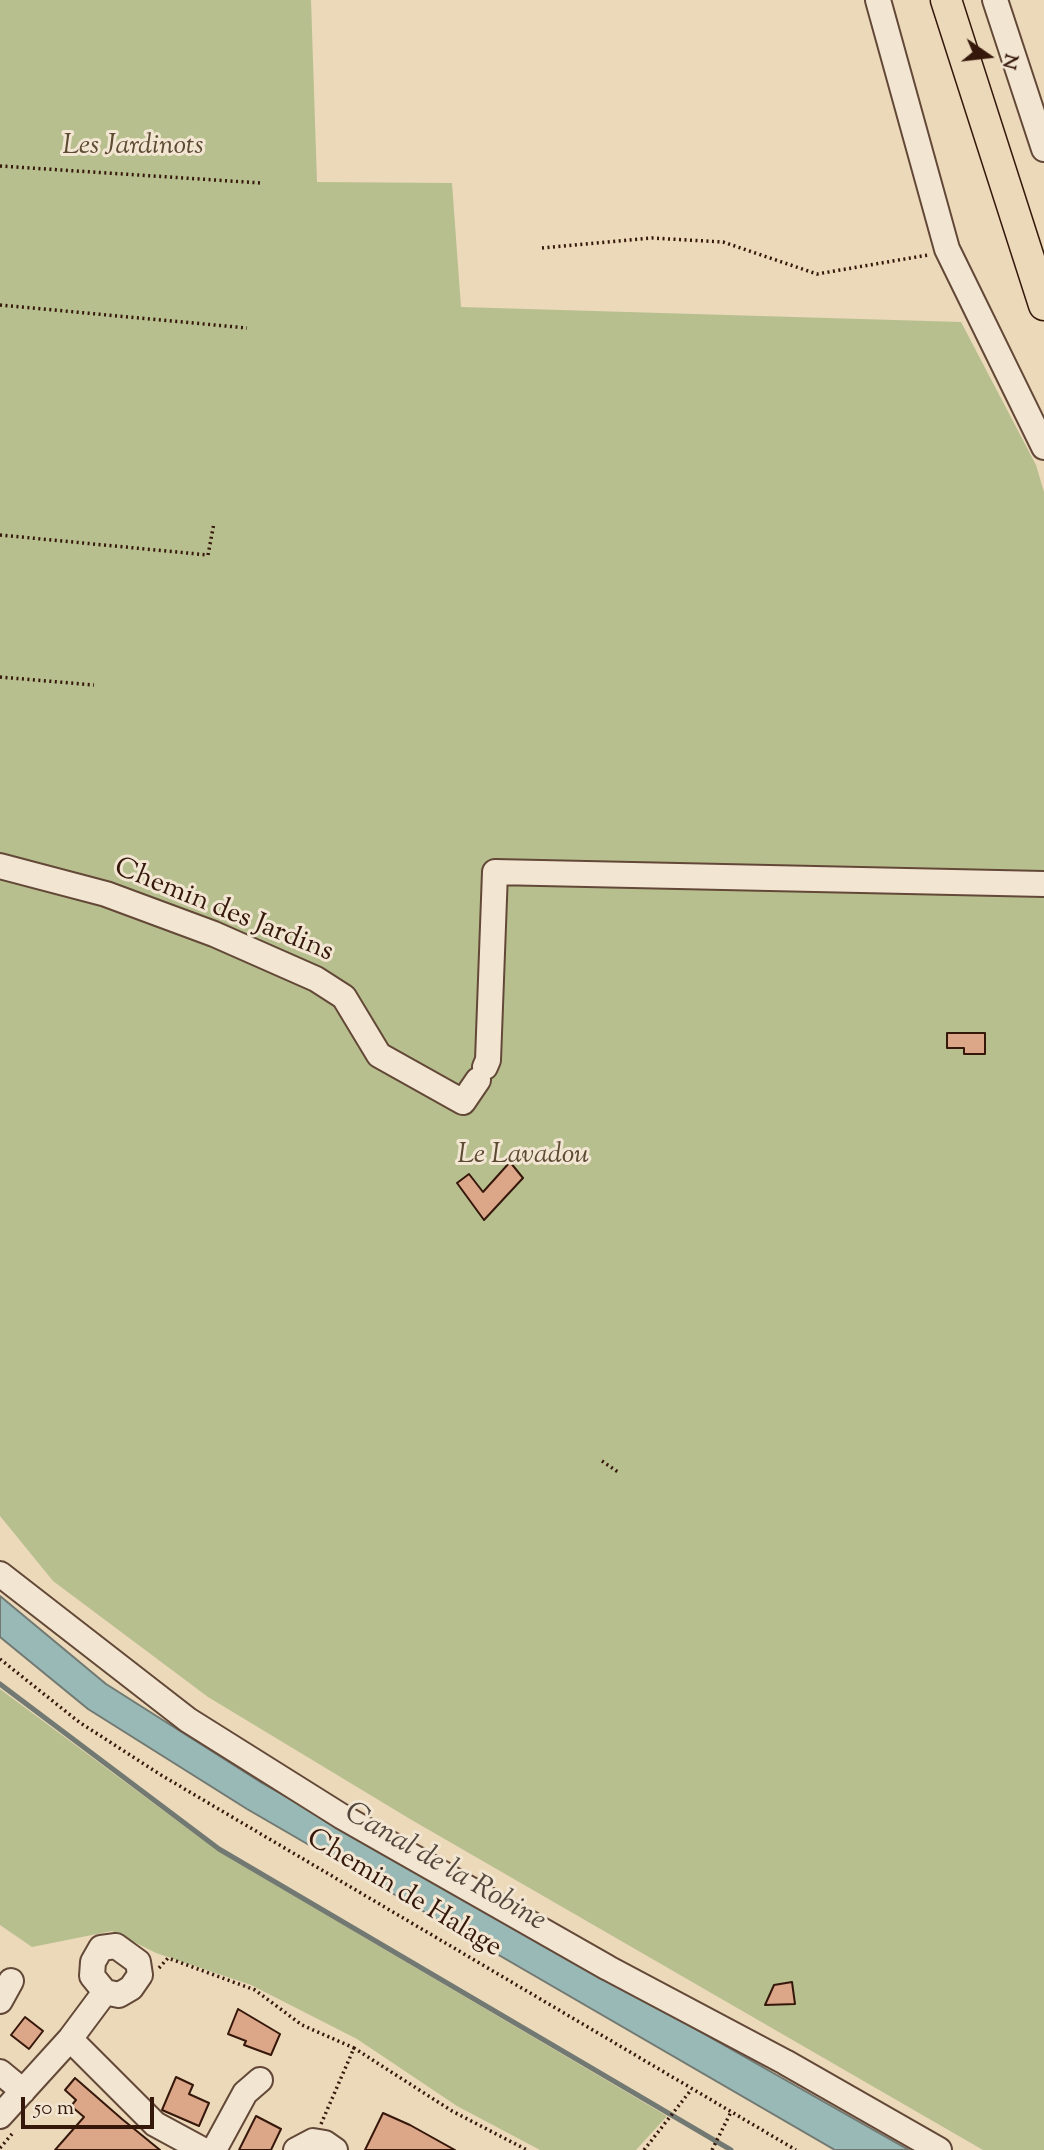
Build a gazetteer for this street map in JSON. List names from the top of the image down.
{
  "streets": {
    "street": ["Chemin des Jardins"],
    "path": ["Chemin de Halage"]
  },
  "water": ["Canal de la Robine"],
  "parks": ["Les Jardinots", "Le Lavadou"],
  "scale_bar": "50 m",
  "north": "right"
}
